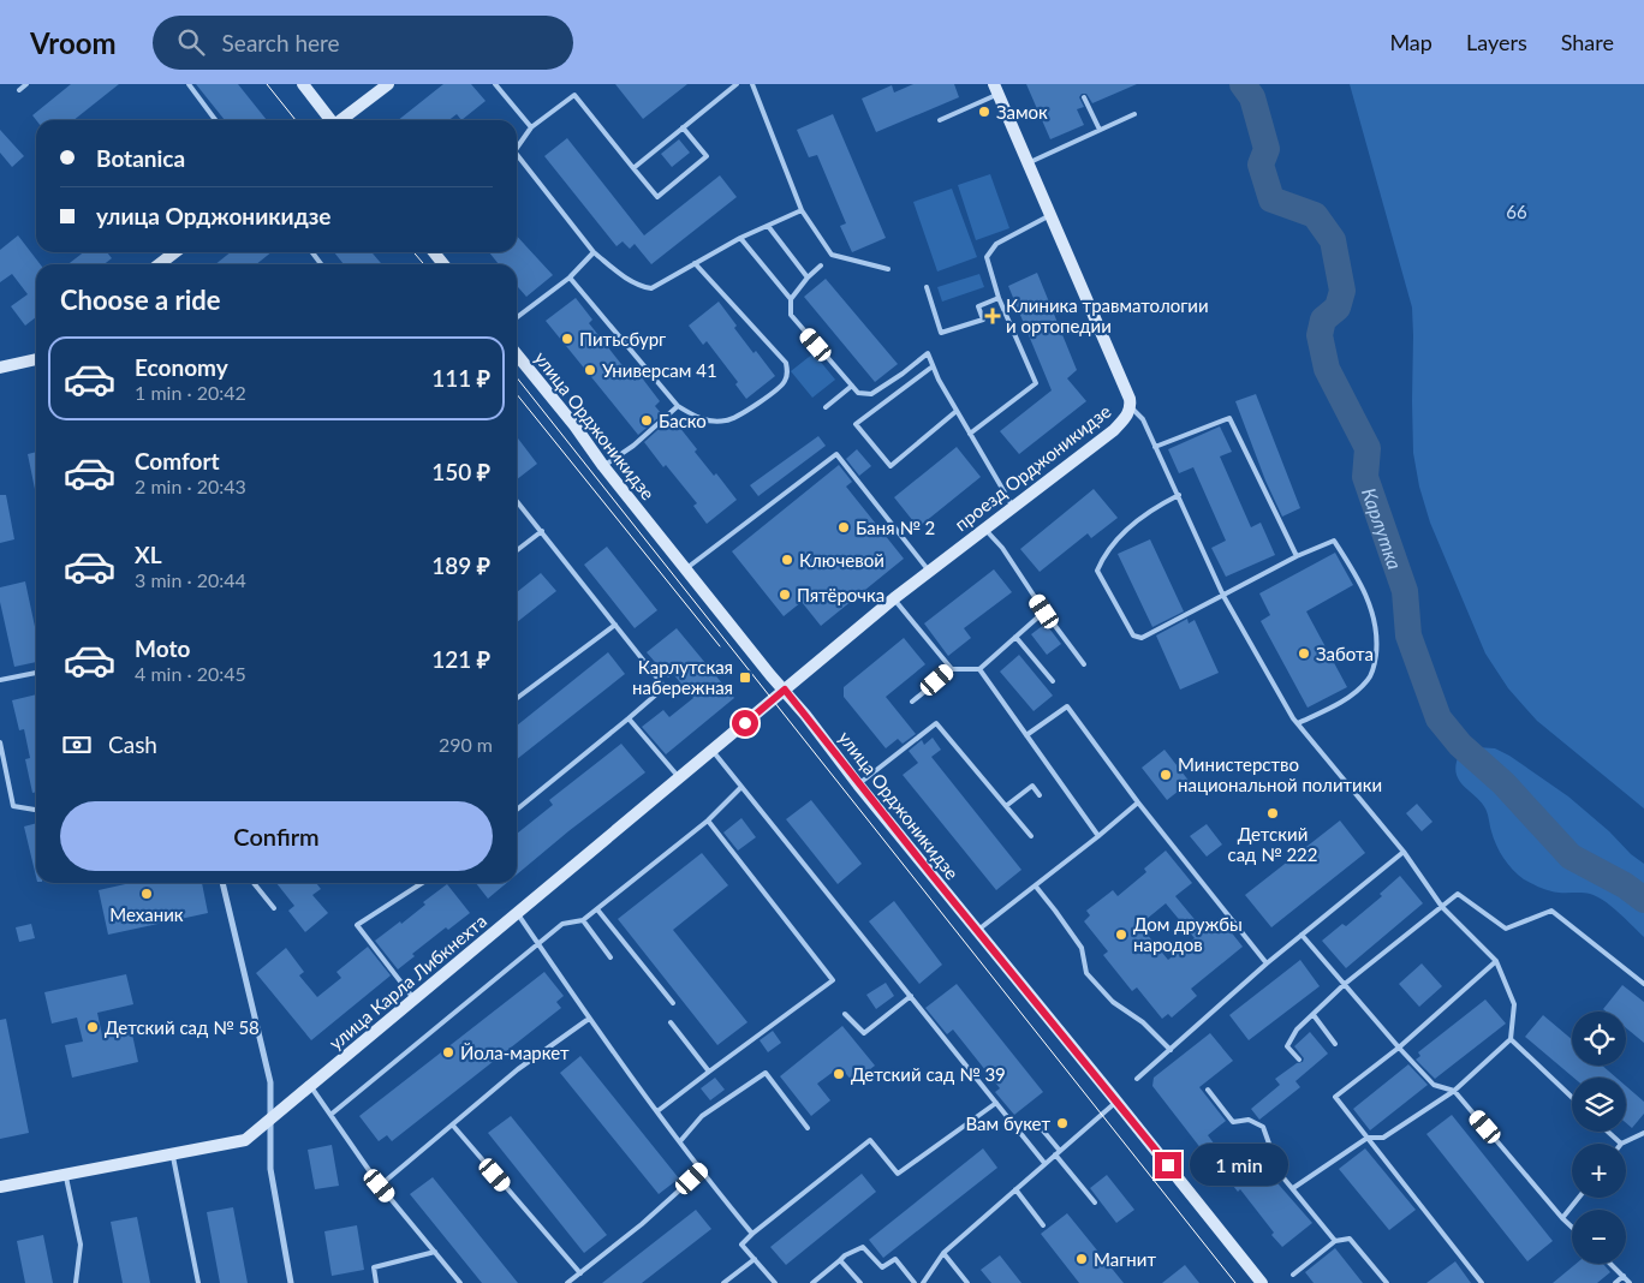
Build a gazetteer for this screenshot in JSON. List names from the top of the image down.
{
  "streets": {
    "main road": ["улица Орджоникидзе", "проезд Орджоникидзе", "улица Карла Либкнехта"]
  },
  "crossings": [
    ["улица Орджоникидзе", "проезд Орджоникидзе"],
    ["улица Орджоникидзе", "улица Карла Либкнехта"],
    ["проезд Орджоникидзе", "улица Карла Либкнехта"]
  ],
  "water": ["Карлутка"],
  "parks": ["66"],
  "places": {
    "other": [
      "Замок",
      "Питьсбург",
      "Универсам 41",
      "Баско",
      "Баня № 2",
      "Ключевой",
      "Пятёрочка",
      "Забота",
      "Министерство национальной политики",
      "Детский сад № 222",
      "Механик",
      "Дом дружбы народов",
      "Детский сад № 58",
      "Йола-маркет",
      "Детский сад № 39",
      "Вам букет",
      "Магнит"
    ],
    "health": ["Клиника травматологии и ортопедии"],
    "transit": ["Карлутская набережная"]
  },
  "page": {
    "header": "Vroom",
    "search": "Search here",
    "nav": ["Map", "Layers", "Share"],
    "banner": ["Botanica", "улица Орджоникидзе"],
    "heading": "Choose a ride",
    "list": [
      {
        "name": "Economy",
        "note": "1 min · 20:42",
        "value": "111 ₽"
      },
      {
        "name": "Comfort",
        "note": "2 min · 20:43",
        "value": "150 ₽"
      },
      {
        "name": "XL",
        "note": "3 min · 20:44",
        "value": "189 ₽"
      },
      {
        "name": "Moto",
        "note": "4 min · 20:45",
        "value": "121 ₽"
      }
    ],
    "pay": ["Cash", "290 m"],
    "buttons": "Confirm",
    "map_buttons": ["+", "−"],
    "bubble": "1 min"
  }
}
